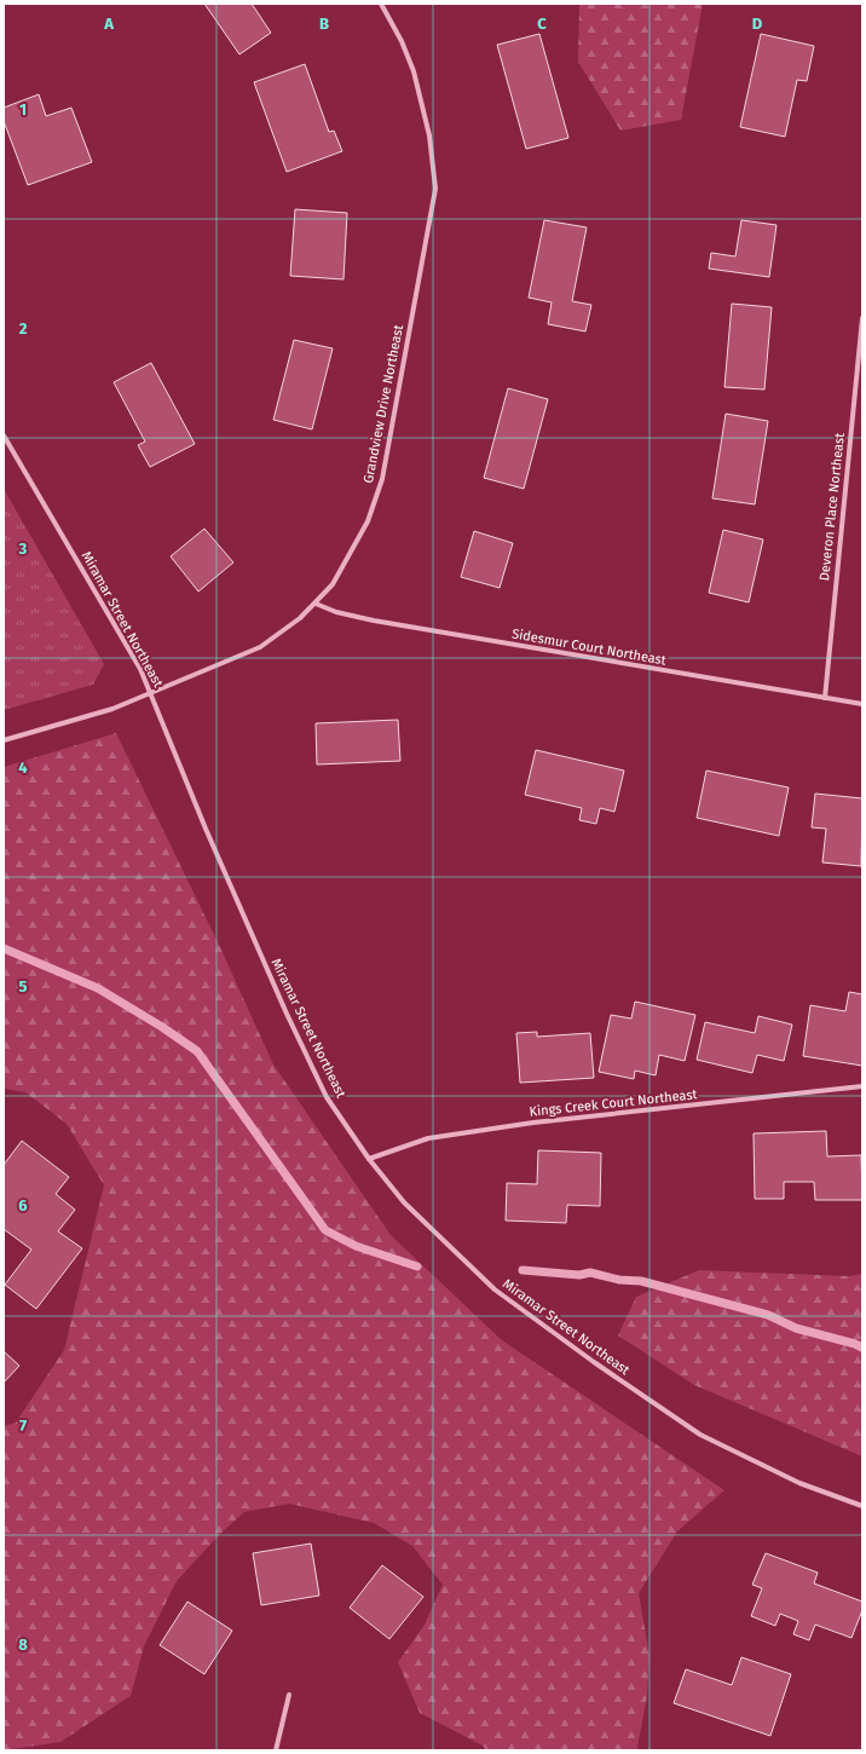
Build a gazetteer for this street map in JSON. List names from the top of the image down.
{
  "streets": {
    "street": [
      "Grandview Drive Northeast",
      "Deveron Place Northeast",
      "Miramar Street Northeast",
      "Sidesmur Court Northeast",
      "Kings Creek Court Northeast"
    ]
  },
  "crossings": [
    ["Grandview Drive Northeast", "Miramar Street Northeast"],
    ["Grandview Drive Northeast", "Sidesmur Court Northeast"],
    ["Deveron Place Northeast", "Sidesmur Court Northeast"],
    ["Miramar Street Northeast", "Kings Creek Court Northeast"]
  ],
  "grid": {
    "columns": [
      "A",
      "B",
      "C",
      "D"
    ],
    "rows": [
      "1",
      "2",
      "3",
      "4",
      "5",
      "6",
      "7",
      "8"
    ]
  }
}
